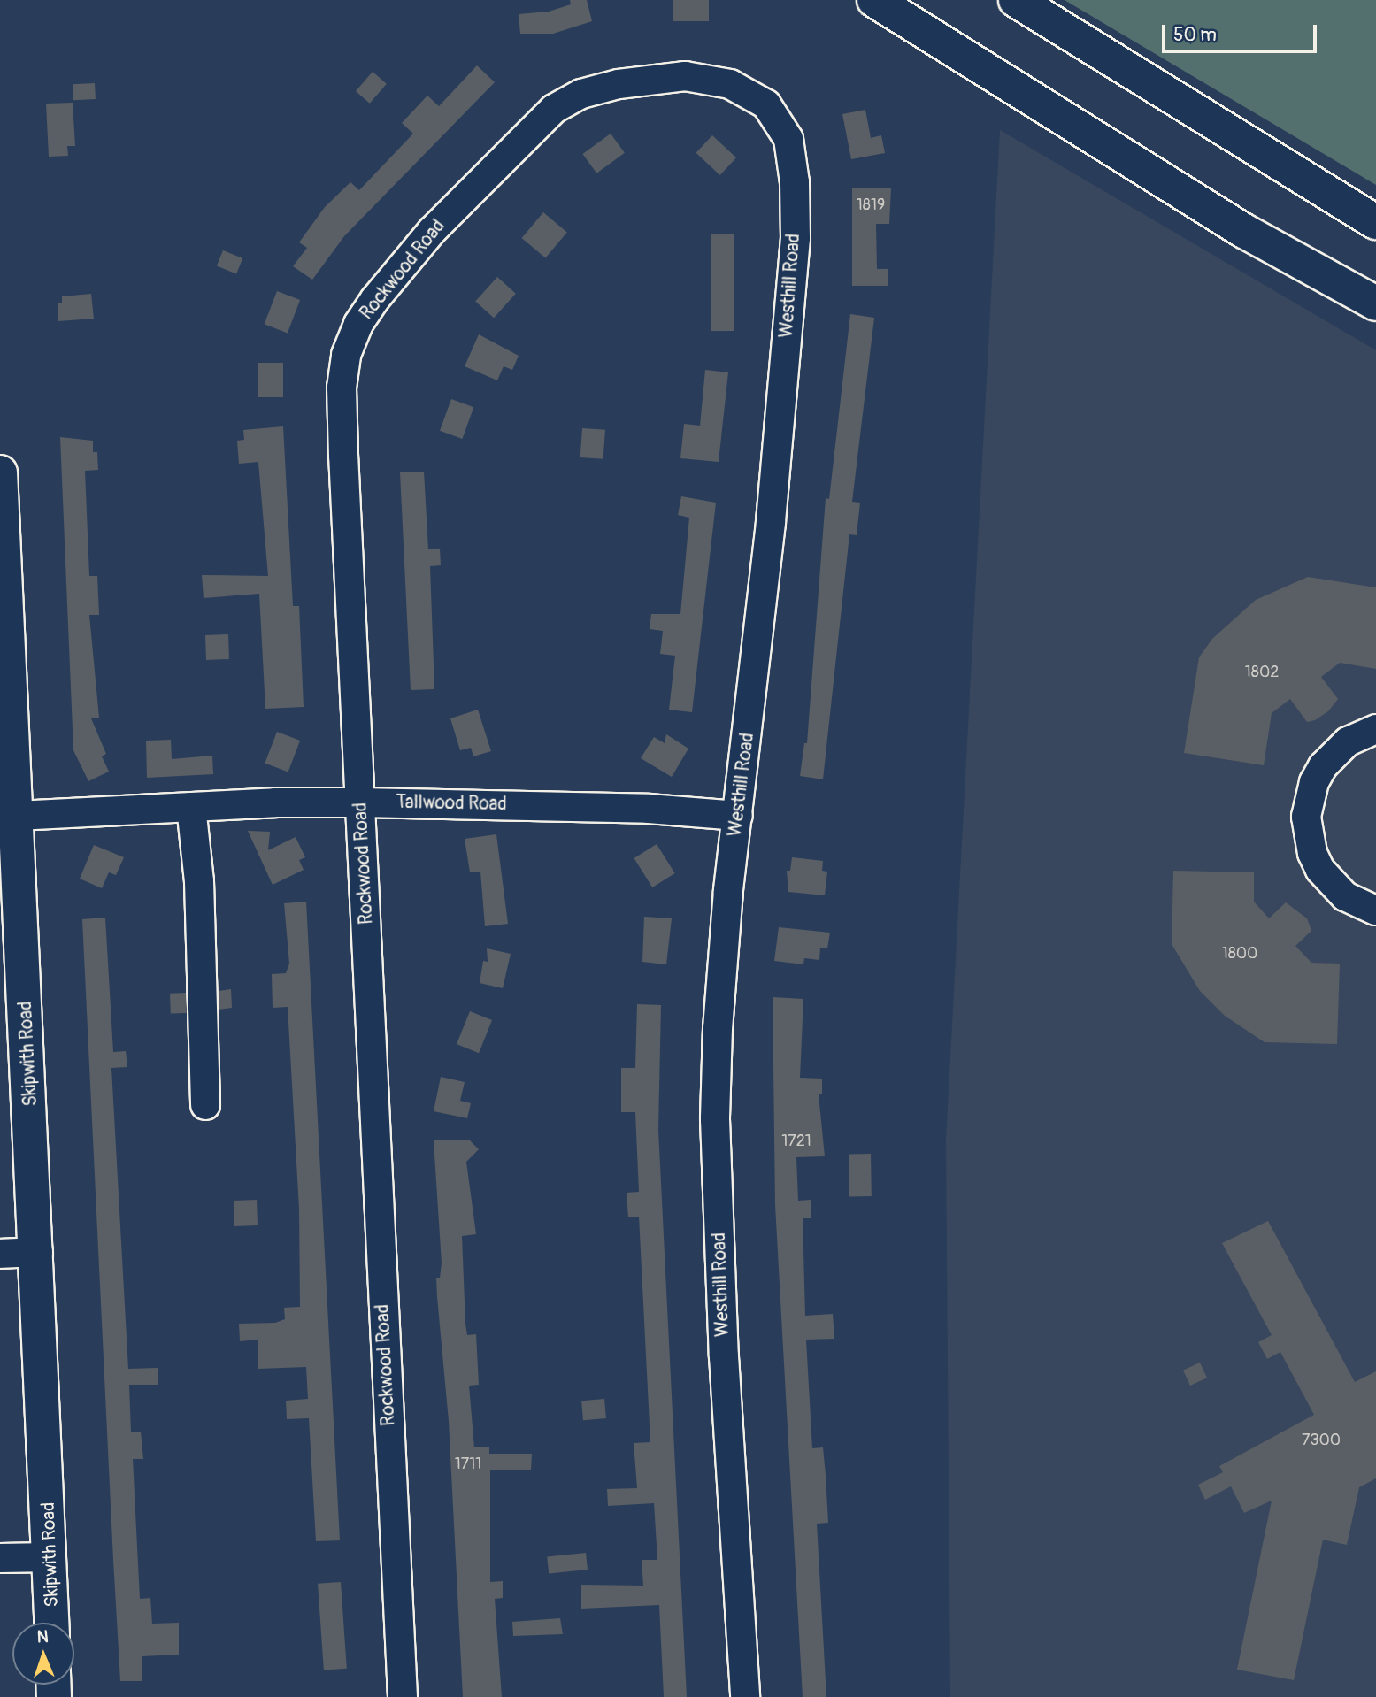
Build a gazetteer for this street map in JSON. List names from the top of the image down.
{
  "streets": {
    "main road": ["Skipwith Road"],
    "street": ["Rockwood Road", "Westhill Road", "Tallwood Road"]
  },
  "crossings": [
    ["Rockwood Road", "Westhill Road"],
    ["Rockwood Road", "Tallwood Road"],
    ["Westhill Road", "Tallwood Road"],
    ["Tallwood Road", "Skipwith Road"]
  ],
  "house_numbers": [
    "1819",
    "1802",
    "1800",
    "1721",
    "7300",
    "1711"
  ],
  "scale_bar": "50 m",
  "north": "top"
}
